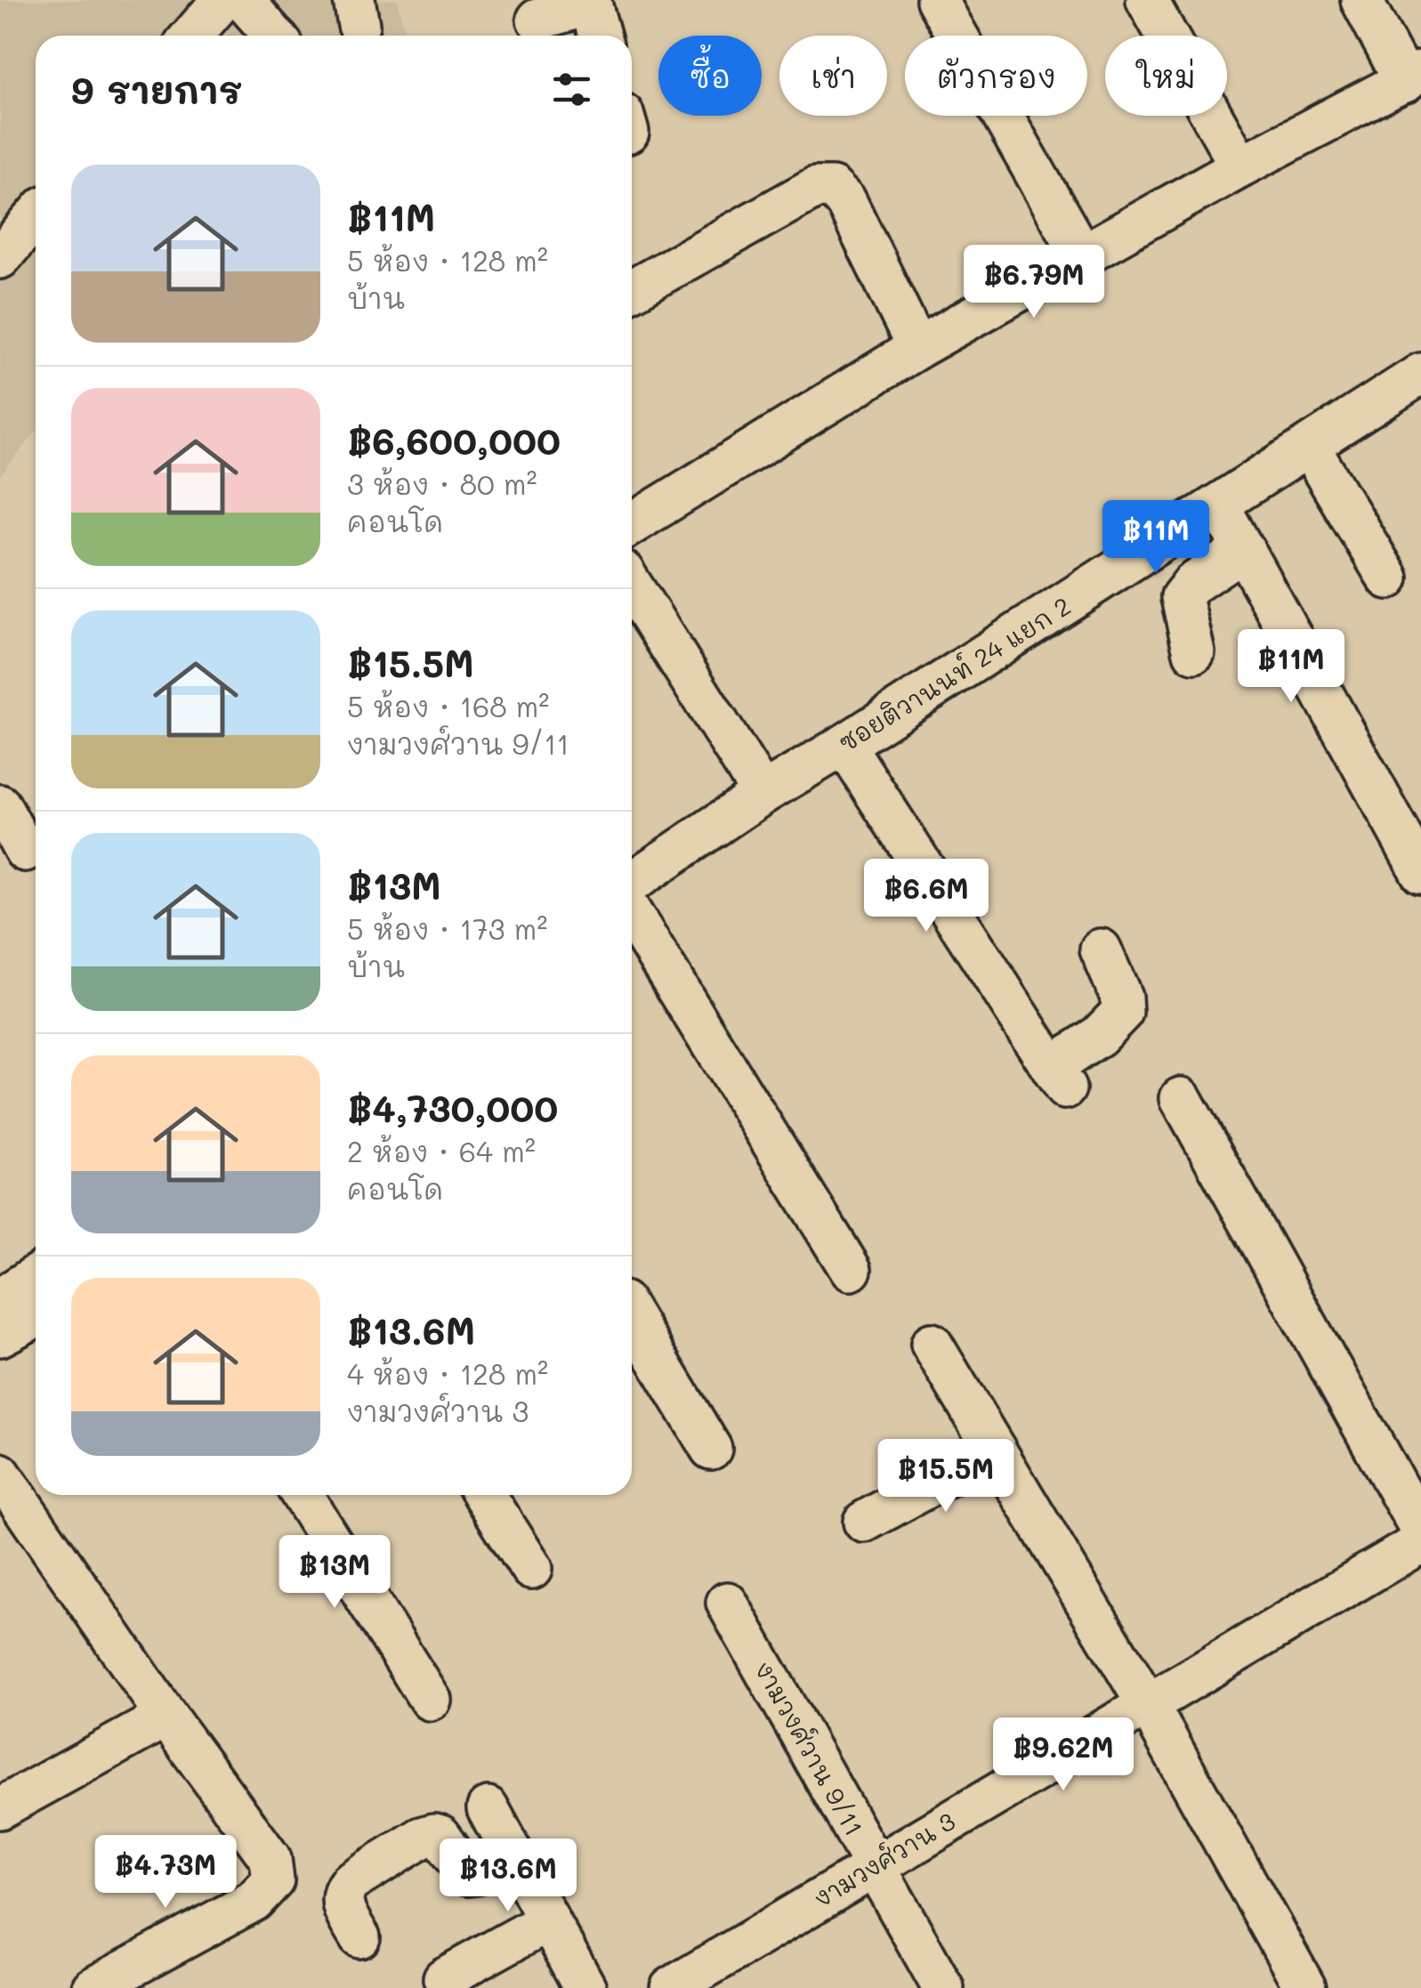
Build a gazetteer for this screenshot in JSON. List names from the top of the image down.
{
  "streets": {
    "street": ["ซอยติวานนท์ 24 แยก 2", "งามวงศ์วาน 9/11", "งามวงศ์วาน 3"]
  },
  "crossings": [
    ["งามวงศ์วาน 9/11", "งามวงศ์วาน 3"]
  ],
  "page": {
    "chip": [
      "ซื้อ",
      "เช่า",
      "ตัวกรอง",
      "ใหม่"
    ],
    "heading": "9 รายการ",
    "list": [
      {
        "name": "฿11M",
        "note": "5 ห้อง · 128 m² · บ้าน"
      },
      {
        "name": "฿6,600,000",
        "note": "3 ห้อง · 80 m² · คอนโด"
      },
      {
        "name": "฿15.5M",
        "note": "5 ห้อง · 168 m² · งามวงศ์วาน 9/11"
      },
      {
        "name": "฿13M",
        "note": "5 ห้อง · 173 m² · บ้าน"
      },
      {
        "name": "฿4,730,000",
        "note": "2 ห้อง · 64 m² · คอนโด"
      },
      {
        "name": "฿13.6M",
        "note": "4 ห้อง · 128 m² · งามวงศ์วาน 3"
      }
    ],
    "price": [
      "฿6.79M",
      "฿11M",
      "฿11M",
      "฿6.6M",
      "฿15.5M",
      "฿13M",
      "฿9.62M",
      "฿4.73M",
      "฿13.6M"
    ]
  }
}
